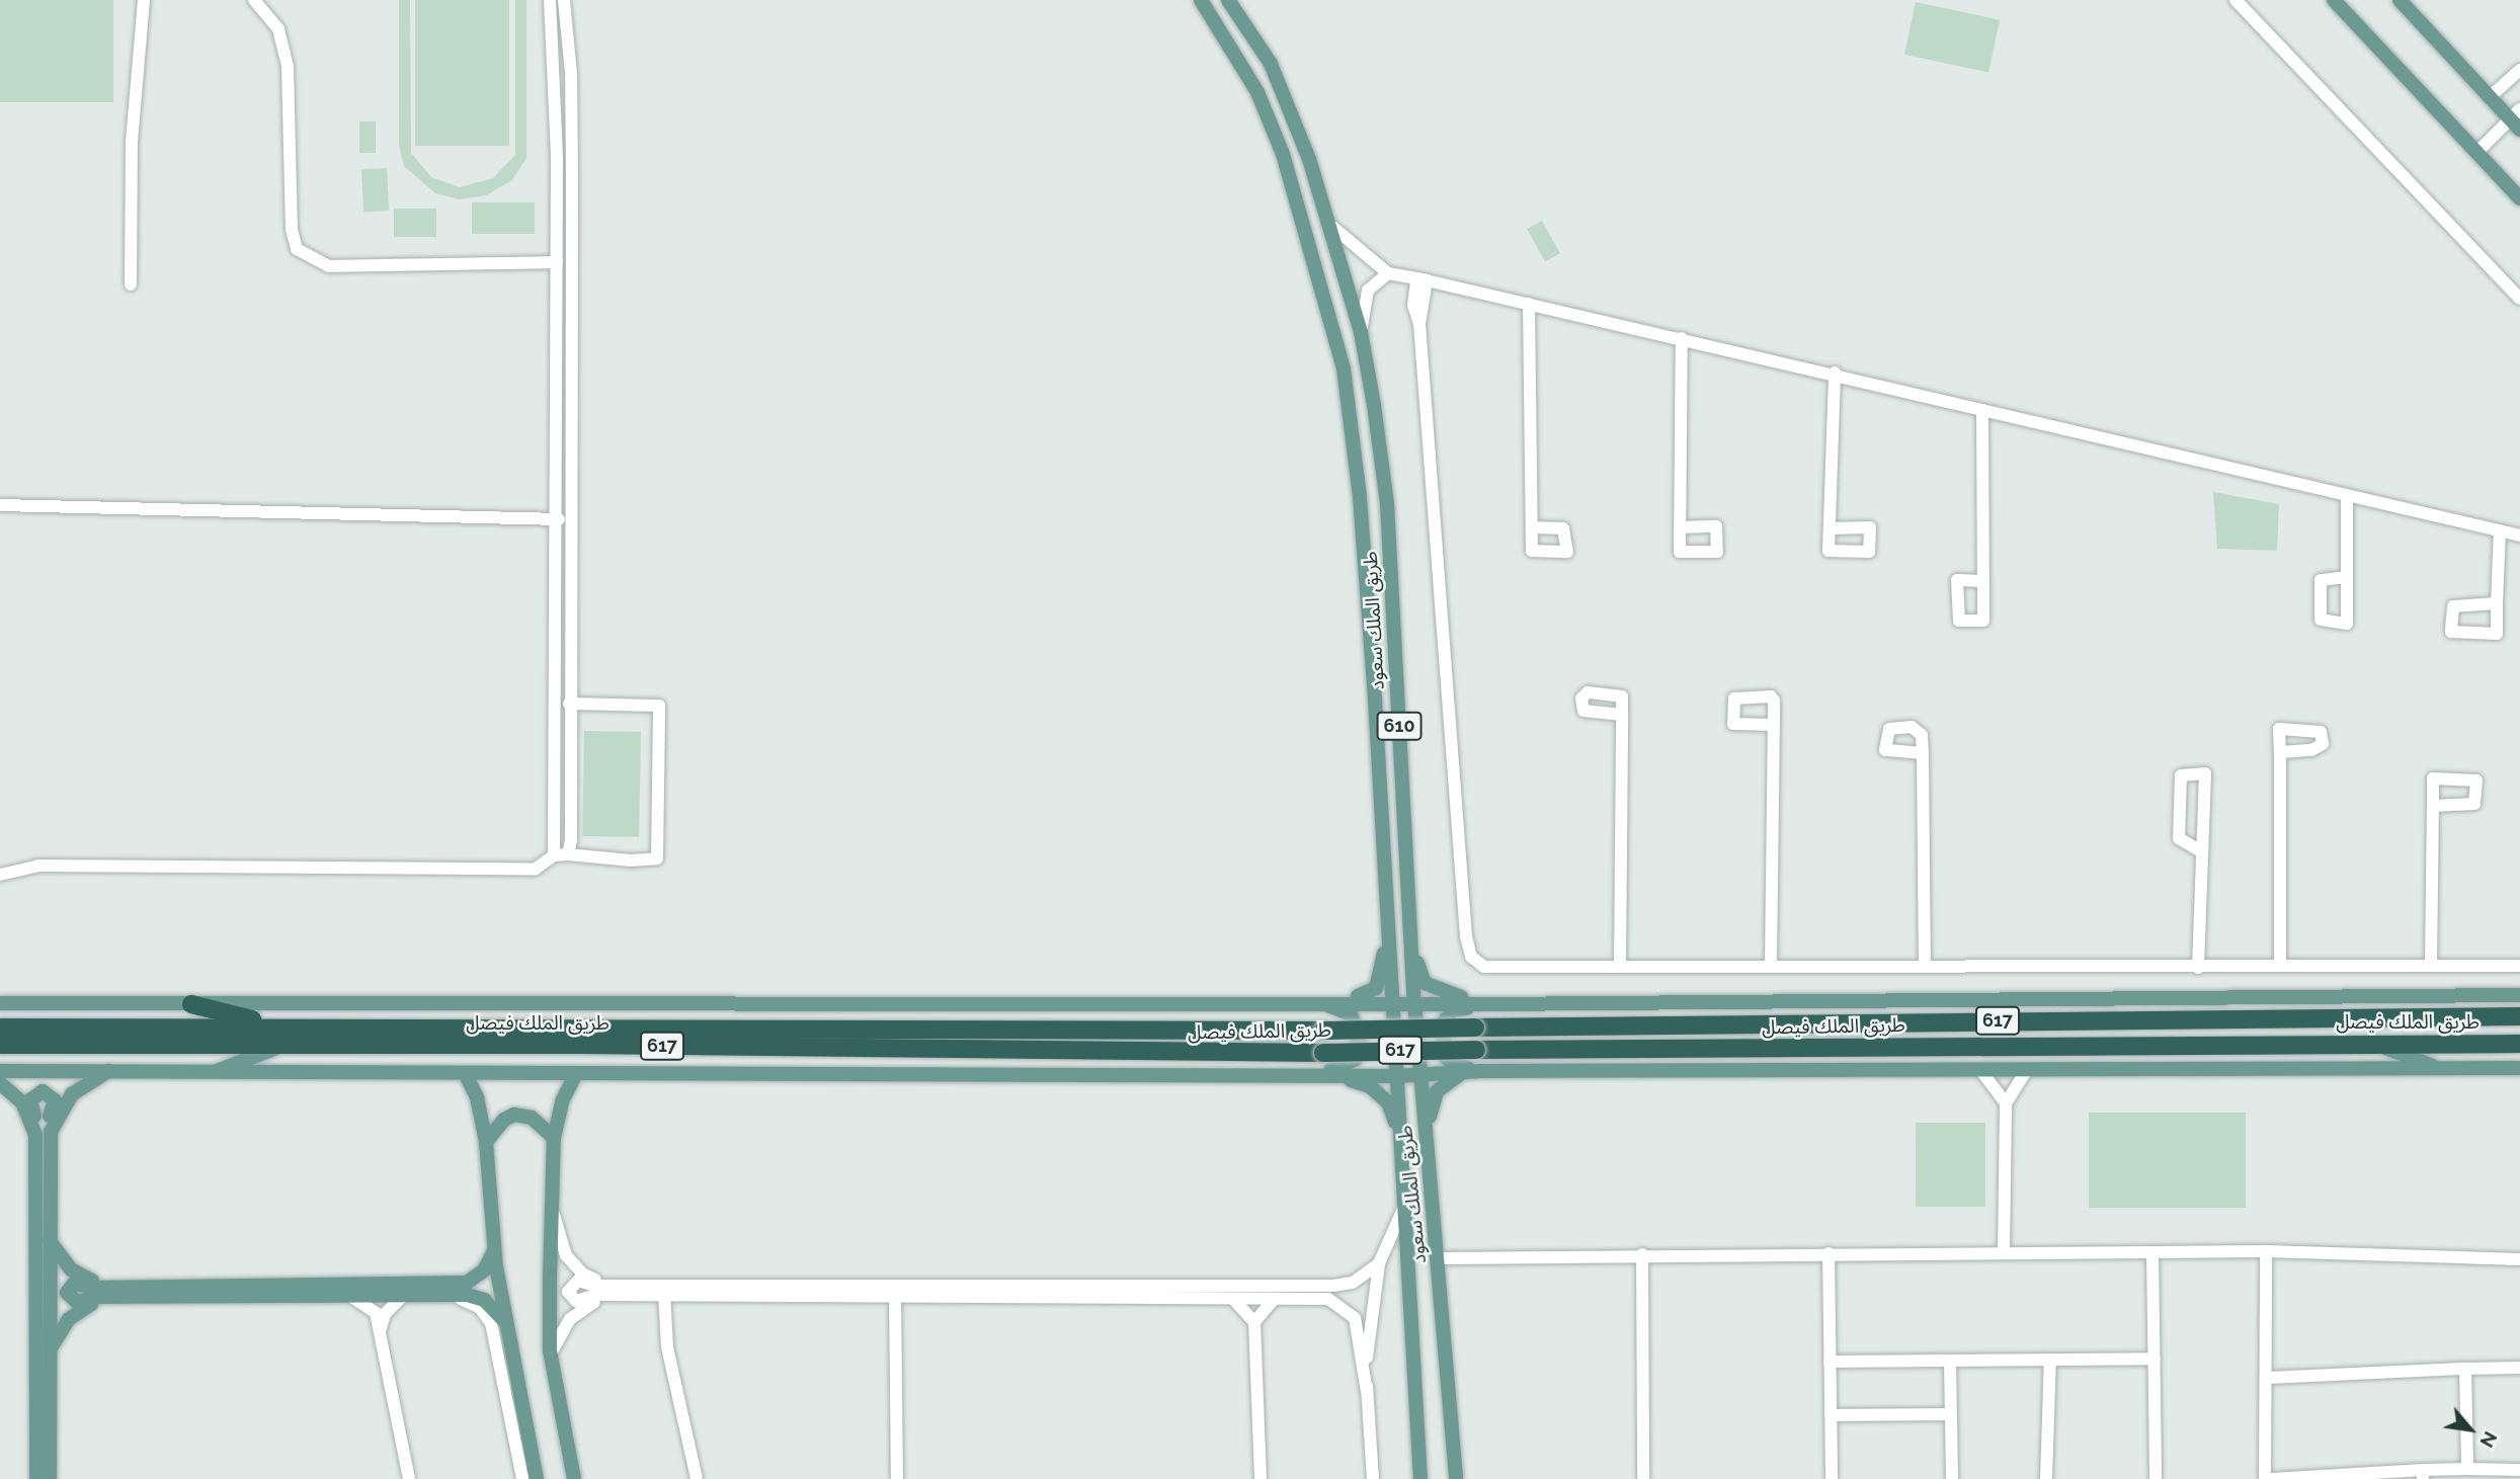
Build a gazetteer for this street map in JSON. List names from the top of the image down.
{
  "streets": {
    "highway": ["617", "طريق الملك فيصل"],
    "main road": ["طريق الملك سعود", "610"]
  },
  "north": "bottom right"
}
